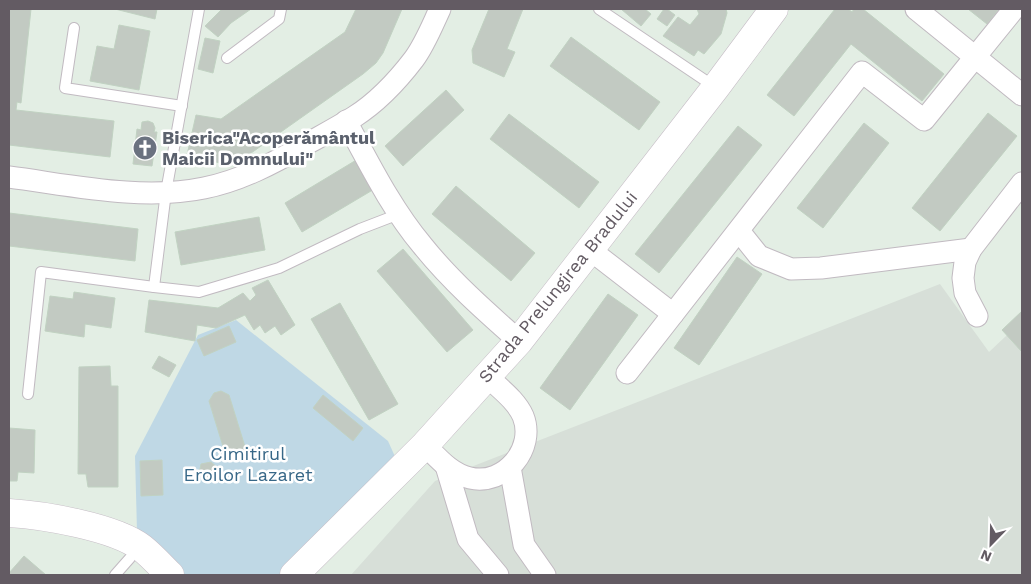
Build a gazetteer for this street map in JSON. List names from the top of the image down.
{
  "streets": {
    "street": ["Strada Prelungirea Bradului"]
  },
  "parks": ["Cimitirul Eroilor Lazaret"],
  "places": {
    "church": ["Biserica\"Acoperământul Maicii Domnului\""]
  },
  "north": "bottom left"
}
